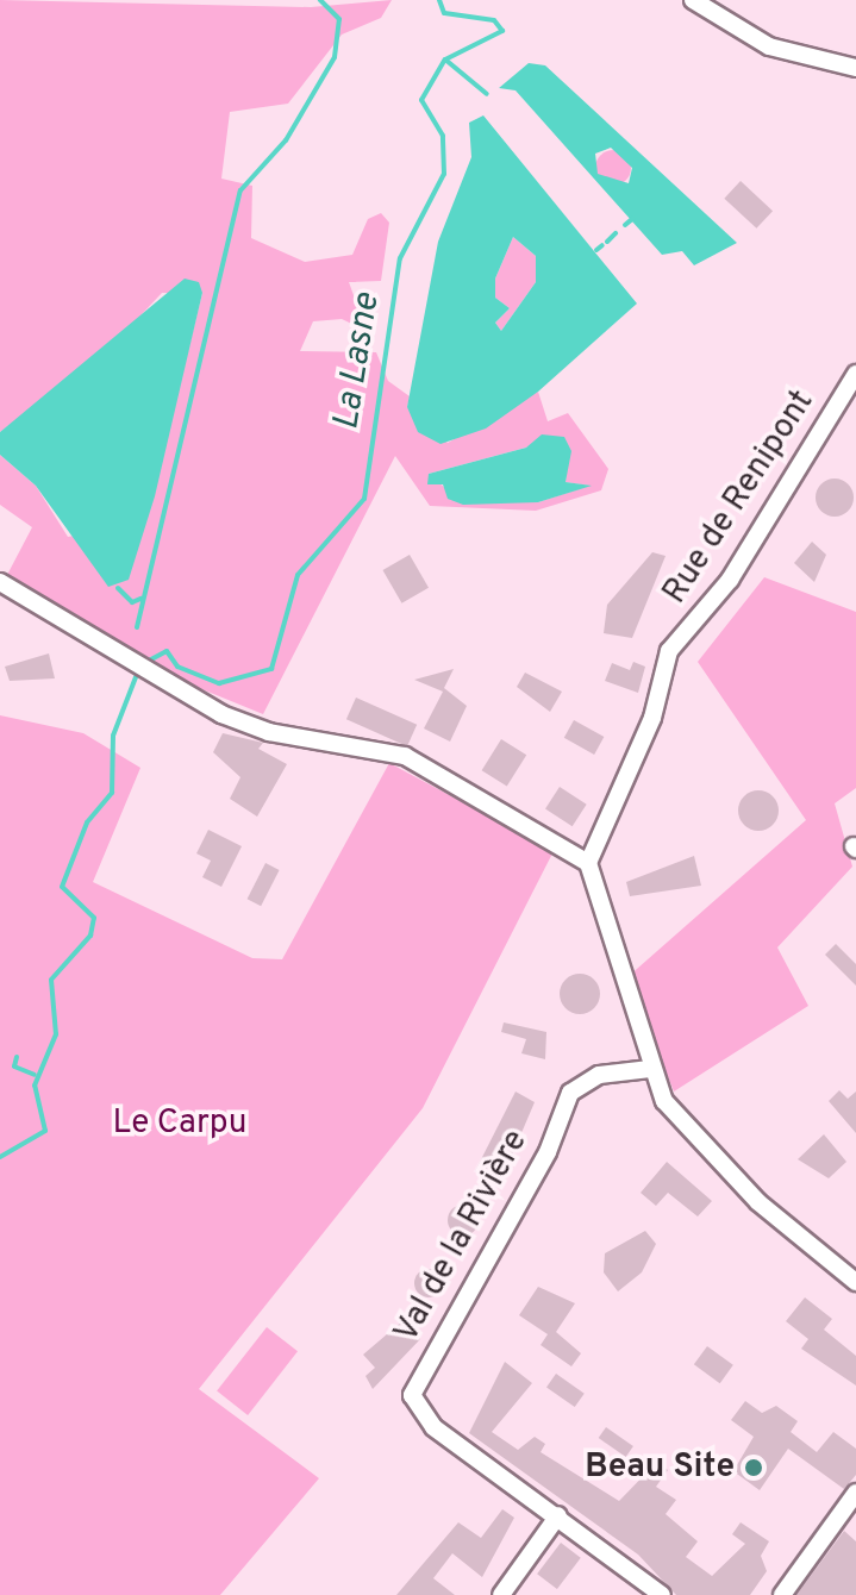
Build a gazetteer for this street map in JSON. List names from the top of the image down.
{
  "streets": {
    "street": ["Rue de Renipont", "Val de la Rivière"]
  },
  "water": ["La Lasne"],
  "parks": ["Le Carpu"],
  "places": ["Beau Site"]
}
